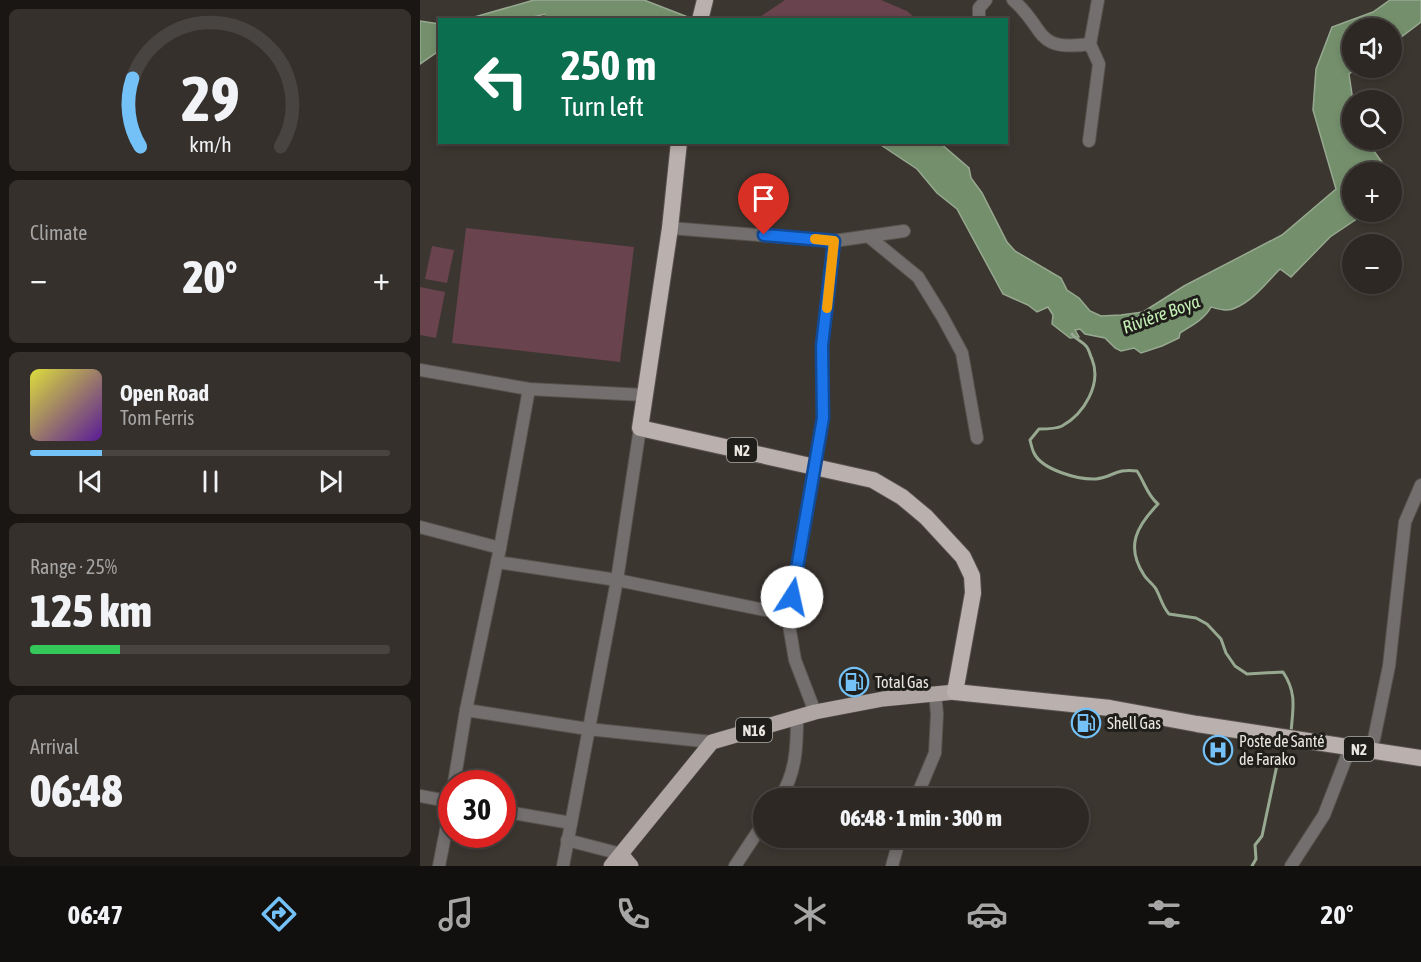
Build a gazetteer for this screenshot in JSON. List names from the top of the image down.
{
  "streets": {
    "highway": ["N2"],
    "main road": ["N16"]
  },
  "crossings": [
    ["N2", "N16"]
  ],
  "water": ["Rivière Boya"],
  "places": {
    "fuel station": ["Total Gas", "Shell Gas"],
    "hospital": ["Poste de Santé de Farako"]
  },
  "page": {
    "map_buttons": ["+", "−"],
    "turn": ["250 m", "Turn left"],
    "tile": [
      "Climate",
      ["Range · 25%", "125 km"],
      ["Arrival", "06:48"]
    ],
    "heat": ["−", "20°", "+"],
    "song": ["Open Road", "Tom Ferris"],
    "limit": "30",
    "trip": "06:48 · 1 min · 300 m",
    "tabs": ["06:47", "20°"],
    "gauge": ["29", "km/h"]
  }
}
